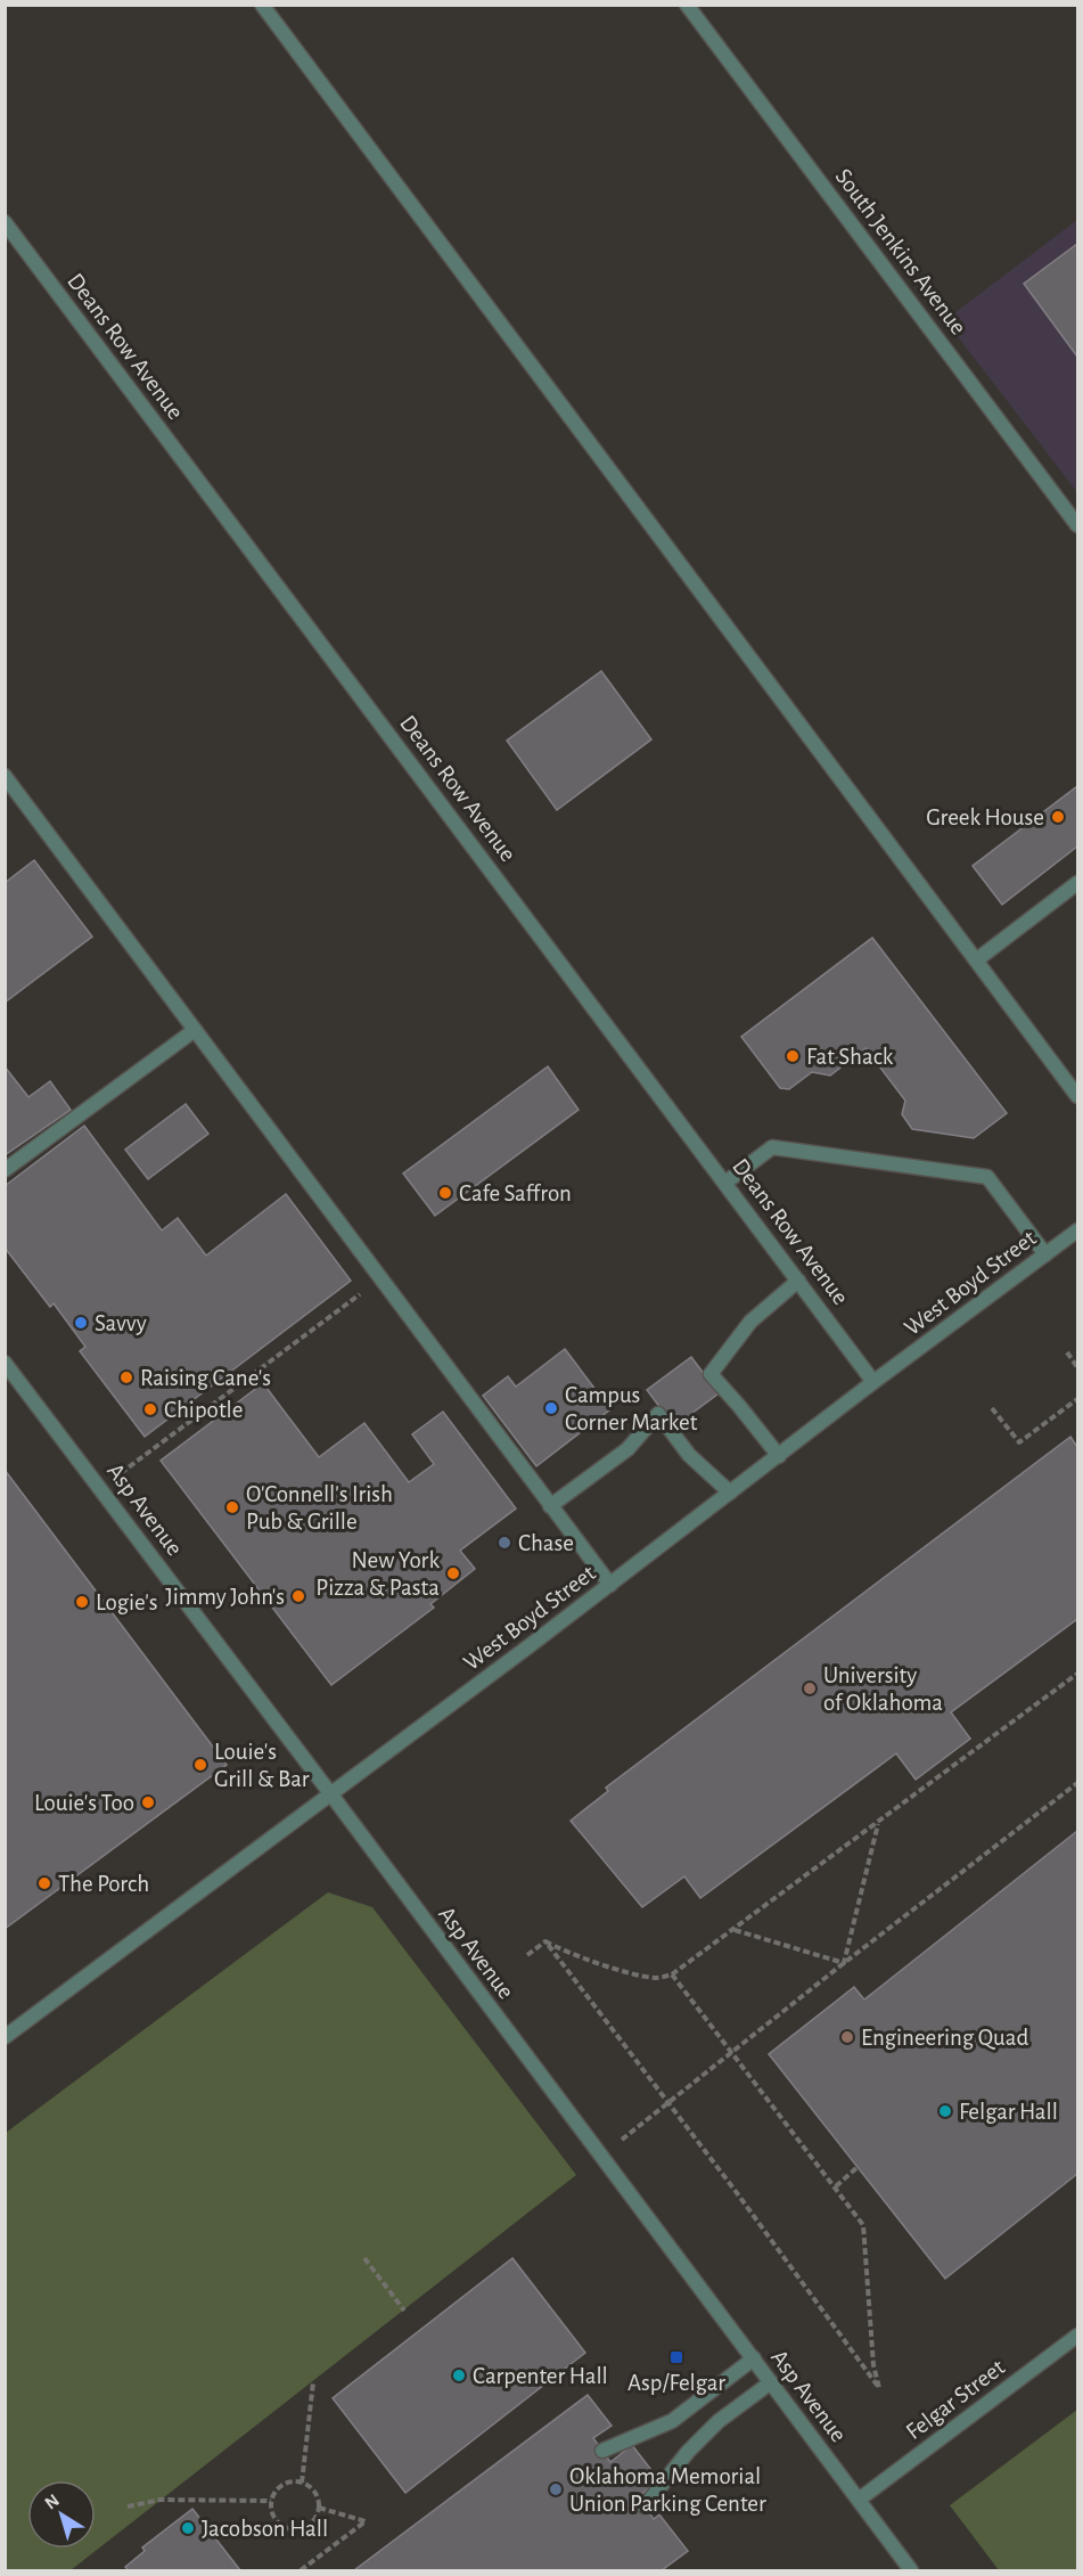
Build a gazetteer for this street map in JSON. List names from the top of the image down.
{
  "streets": {
    "street": [
      "South Jenkins Avenue",
      "Deans Row Avenue",
      "West Boyd Street",
      "Asp Avenue",
      "Felgar Street"
    ]
  },
  "crossings": [
    ["Deans Row Avenue", "West Boyd Street"],
    ["West Boyd Street", "Asp Avenue"],
    ["Asp Avenue", "Felgar Street"]
  ],
  "places": {
    "other": [
      "Greek House",
      "Fat Shack",
      "Cafe Saffron",
      "Savvy",
      "Raising Cane's",
      "Campus Corner Market",
      "Chipotle",
      "O'Connell's Irish Pub & Grille",
      "Chase",
      "New York Pizza & Pasta",
      "Jimmy John's",
      "Logie's",
      "University of Oklahoma",
      "Louie's Grill & Bar",
      "Louie's Too",
      "The Porch",
      "Engineering Quad",
      "Felgar Hall",
      "Carpenter Hall",
      "Oklahoma Memorial Union Parking Center",
      "Jacobson Hall"
    ],
    "transit": ["Asp/Felgar"]
  },
  "north": "top left"
}
